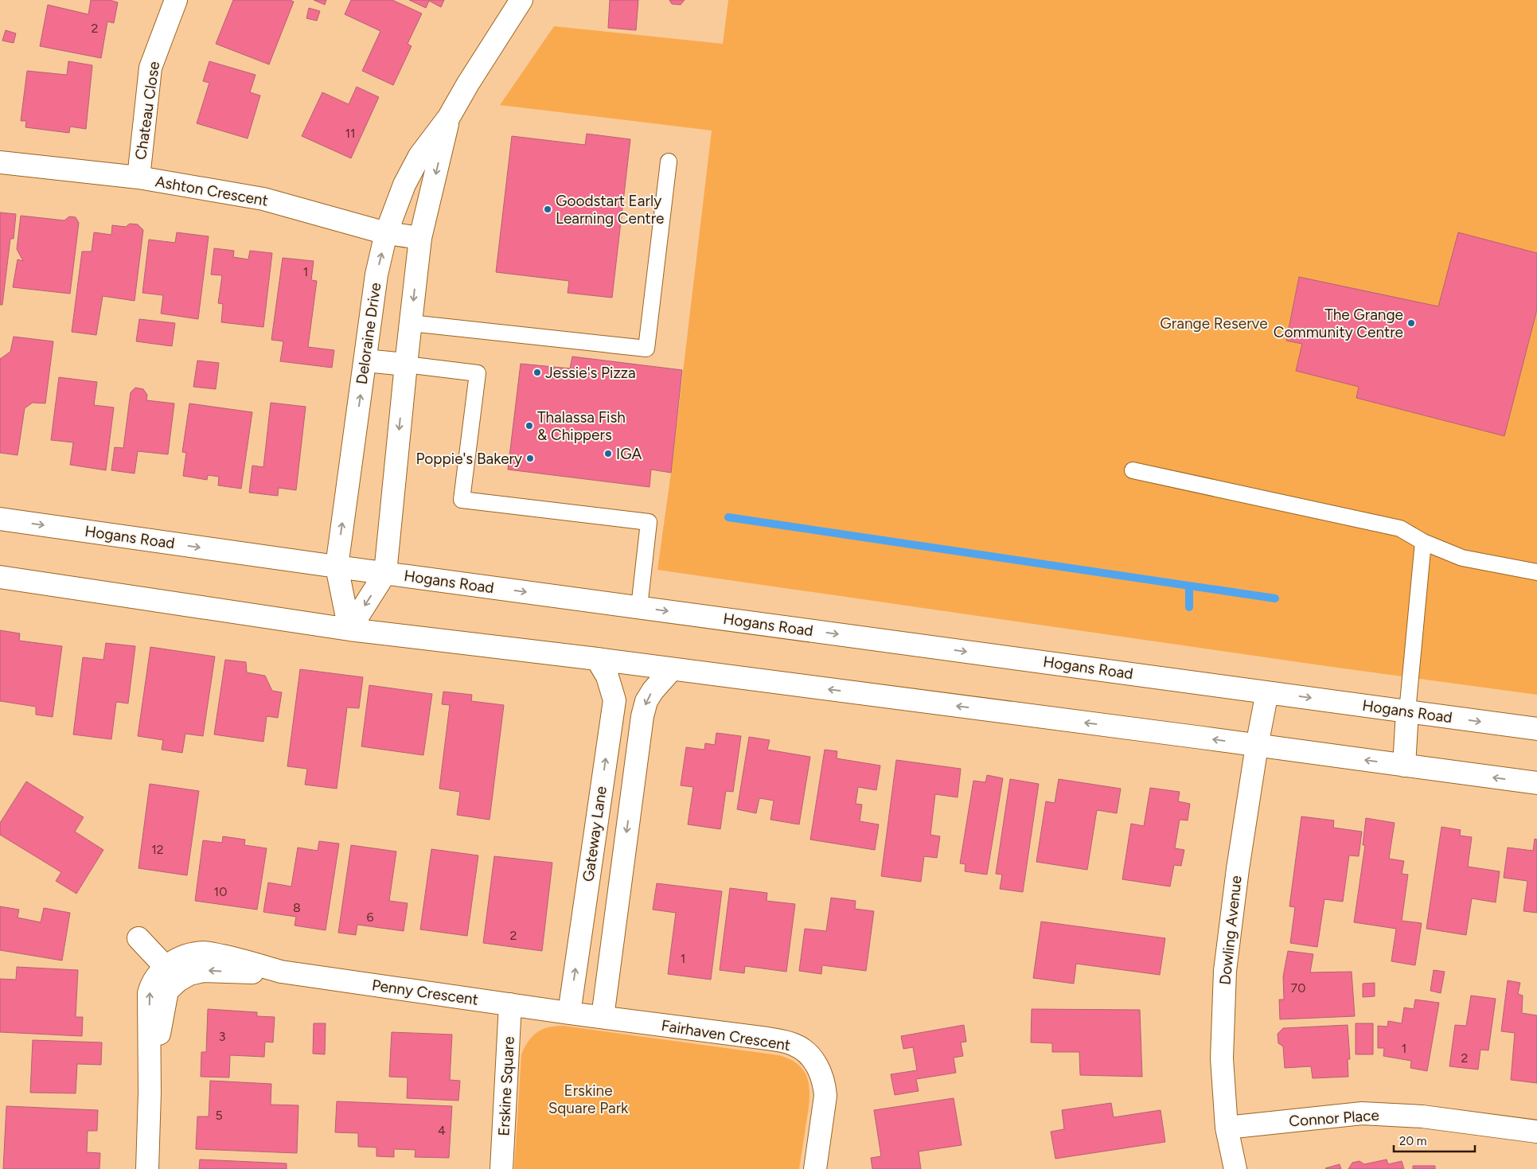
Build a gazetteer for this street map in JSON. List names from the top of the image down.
{
  "streets": {
    "street": [
      "Chateau Close",
      "Ashton Crescent",
      "Deloraine Drive",
      "Hogans Road",
      "Gateway Lane",
      "Dowling Avenue",
      "Penny Crescent",
      "Fairhaven Crescent",
      "Erskine Square",
      "Connor Place"
    ]
  },
  "crossings": [
    ["Chateau Close", "Ashton Crescent"],
    ["Ashton Crescent", "Deloraine Drive"],
    ["Deloraine Drive", "Hogans Road"],
    ["Hogans Road", "Dowling Avenue"],
    ["Gateway Lane", "Penny Crescent"],
    ["Gateway Lane", "Fairhaven Crescent"],
    ["Dowling Avenue", "Connor Place"],
    ["Penny Crescent", "Fairhaven Crescent"],
    ["Penny Crescent", "Erskine Square"]
  ],
  "parks": ["Grange Reserve", "Erskine Square Park"],
  "places": [
    "Goodstart Early Learning Centre",
    "The Grange Community Centre",
    "Jessie's Pizza",
    "Thalassa Fish & Chippers",
    "IGA",
    "Poppie's Bakery"
  ],
  "house_numbers": [
    "2",
    "11",
    "1",
    "12",
    "10",
    "8",
    "6",
    "2",
    "1",
    "70",
    "3",
    "1",
    "2",
    "5",
    "4"
  ],
  "scale_bar": "20 m"
}
